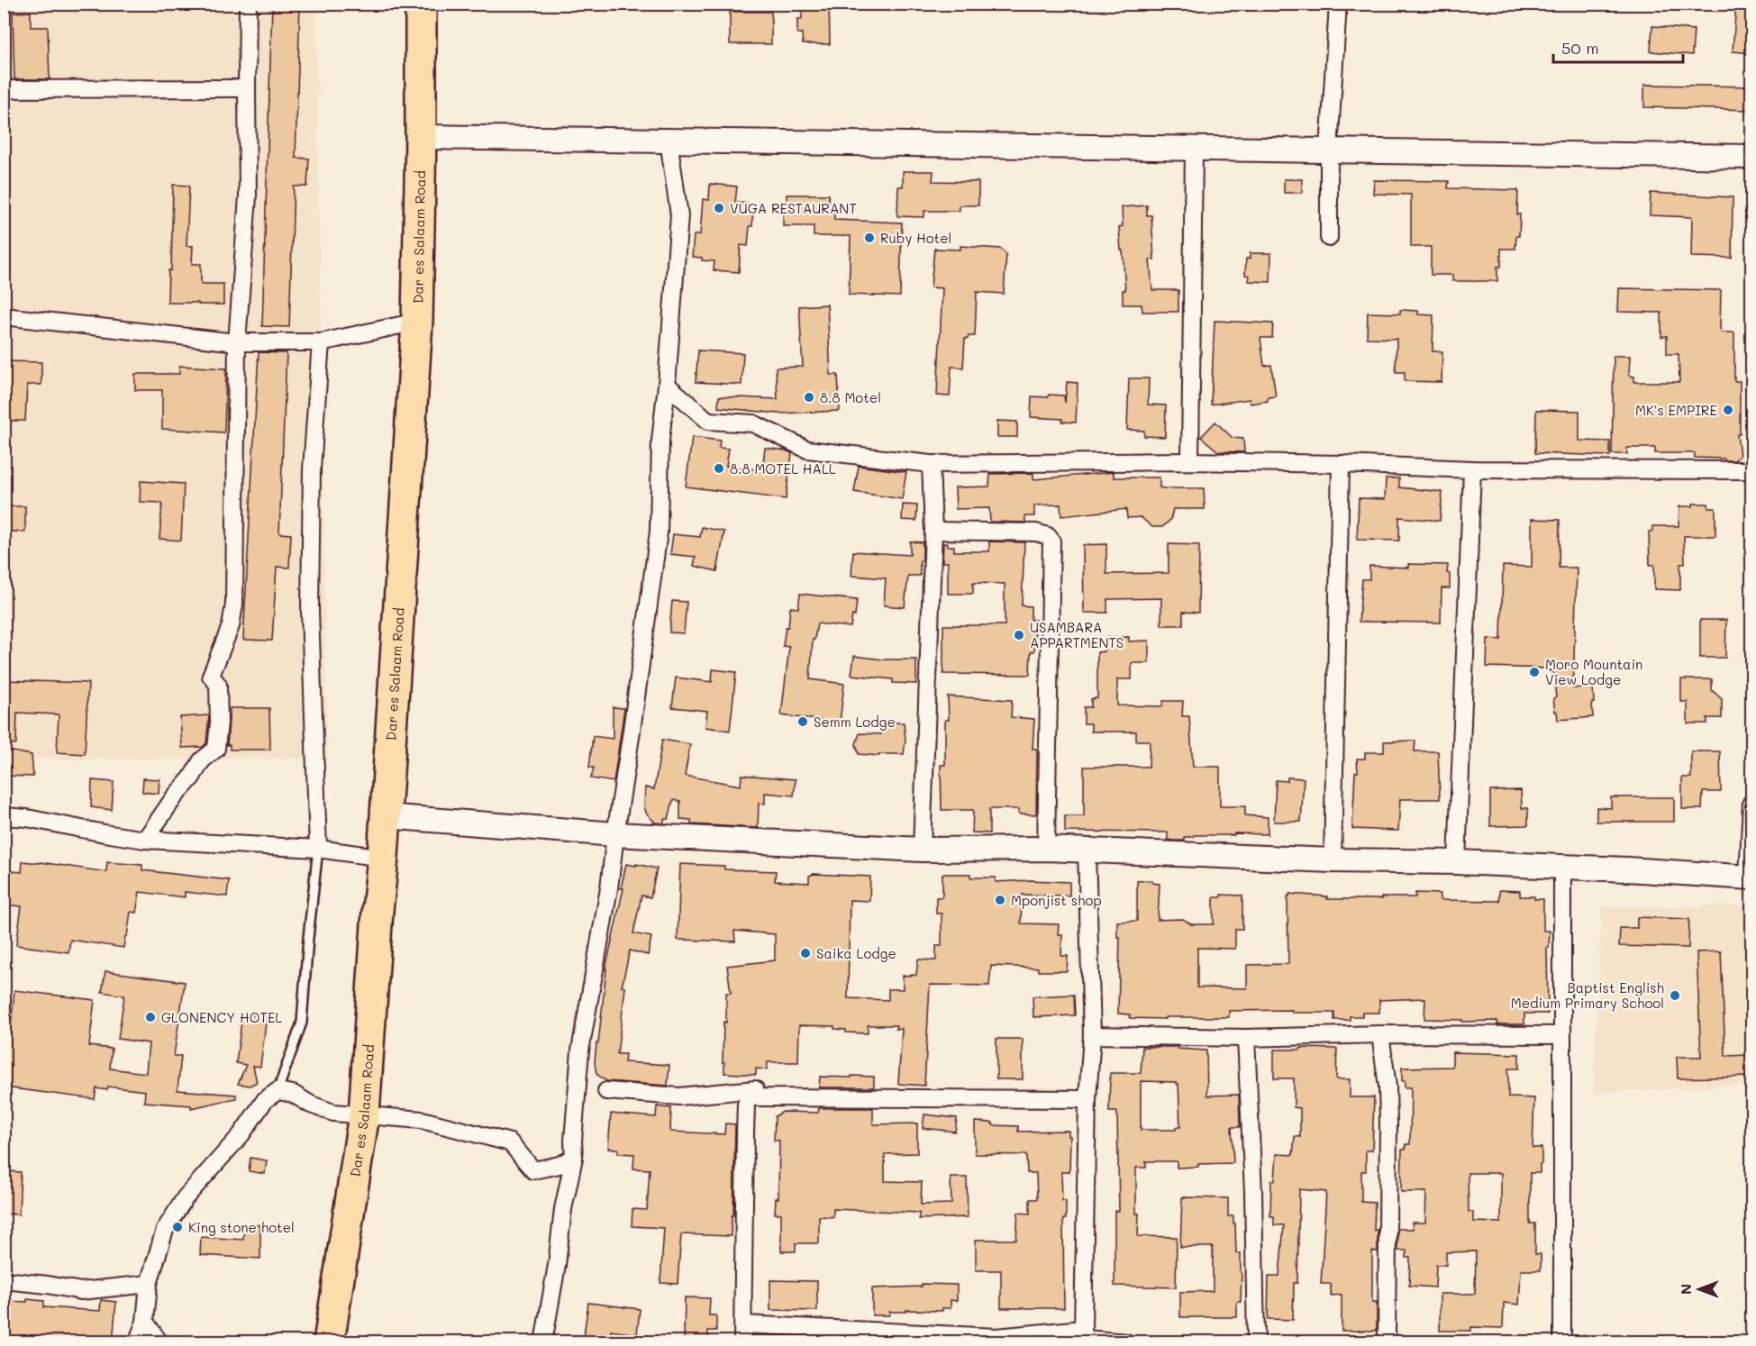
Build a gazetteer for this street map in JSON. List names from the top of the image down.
{
  "streets": {
    "highway": ["Dar es Salaam Road"]
  },
  "places": [
    "VUGA RESTAURANT",
    "Ruby Hotel",
    "8.8 Motel",
    "MK's EMPIRE",
    "8.8 MOTEL HALL",
    "USAMBARA APPARTMENTS",
    "Moro Mountain View Lodge",
    "Semm Lodge",
    "Mponjist shop",
    "Saika Lodge",
    "Baptist English Medium Primary School",
    "GLONENCY HOTEL",
    "King stone hotel"
  ],
  "scale_bar": "50 m",
  "north": "left"
}
